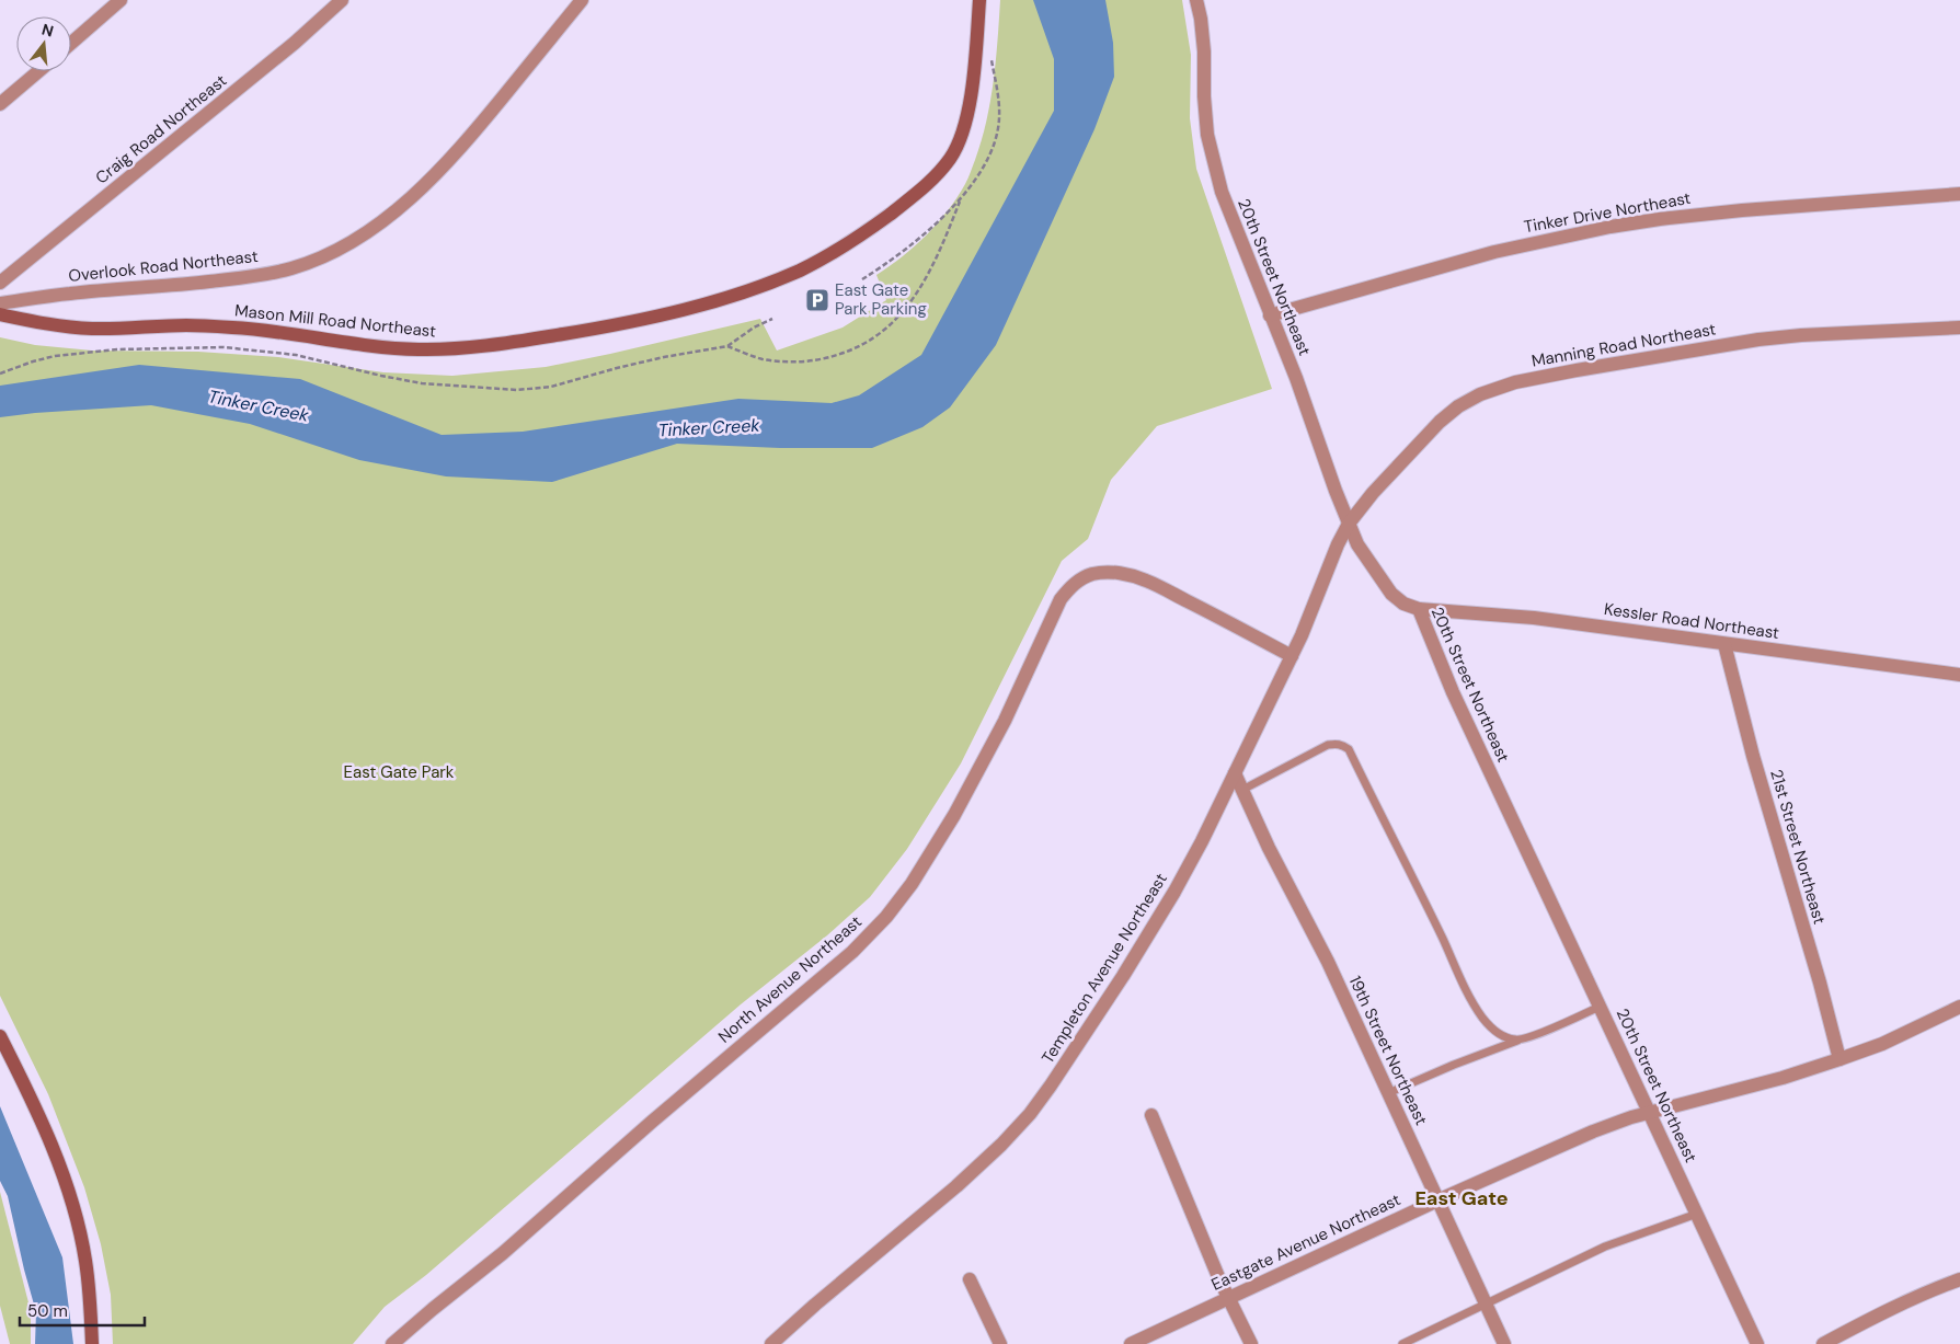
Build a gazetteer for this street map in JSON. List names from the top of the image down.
{
  "streets": {
    "street": [
      "Craig Road Northeast",
      "Tinker Drive Northeast",
      "Overlook Road Northeast",
      "20th Street Northeast",
      "Mason Mill Road Northeast",
      "Manning Road Northeast",
      "Kessler Road Northeast",
      "21st Street Northeast",
      "Templeton Avenue Northeast",
      "North Avenue Northeast",
      "19th Street Northeast",
      "Eastgate Avenue Northeast"
    ]
  },
  "crossings": [
    ["Tinker Drive Northeast", "20th Street Northeast"],
    ["20th Street Northeast", "Manning Road Northeast"],
    ["20th Street Northeast", "Kessler Road Northeast"],
    ["20th Street Northeast", "Templeton Avenue Northeast"],
    ["20th Street Northeast", "Eastgate Avenue Northeast"],
    ["Manning Road Northeast", "Templeton Avenue Northeast"],
    ["Kessler Road Northeast", "21st Street Northeast"],
    ["21st Street Northeast", "Eastgate Avenue Northeast"],
    ["Templeton Avenue Northeast", "North Avenue Northeast"],
    ["Templeton Avenue Northeast", "19th Street Northeast"],
    ["19th Street Northeast", "Eastgate Avenue Northeast"]
  ],
  "districts": ["East Gate"],
  "water": ["Tinker Creek"],
  "parks": ["East Gate Park"],
  "places": {
    "parking": ["East Gate Park Parking"]
  },
  "scale_bar": "50 m",
  "north": "top"
}
